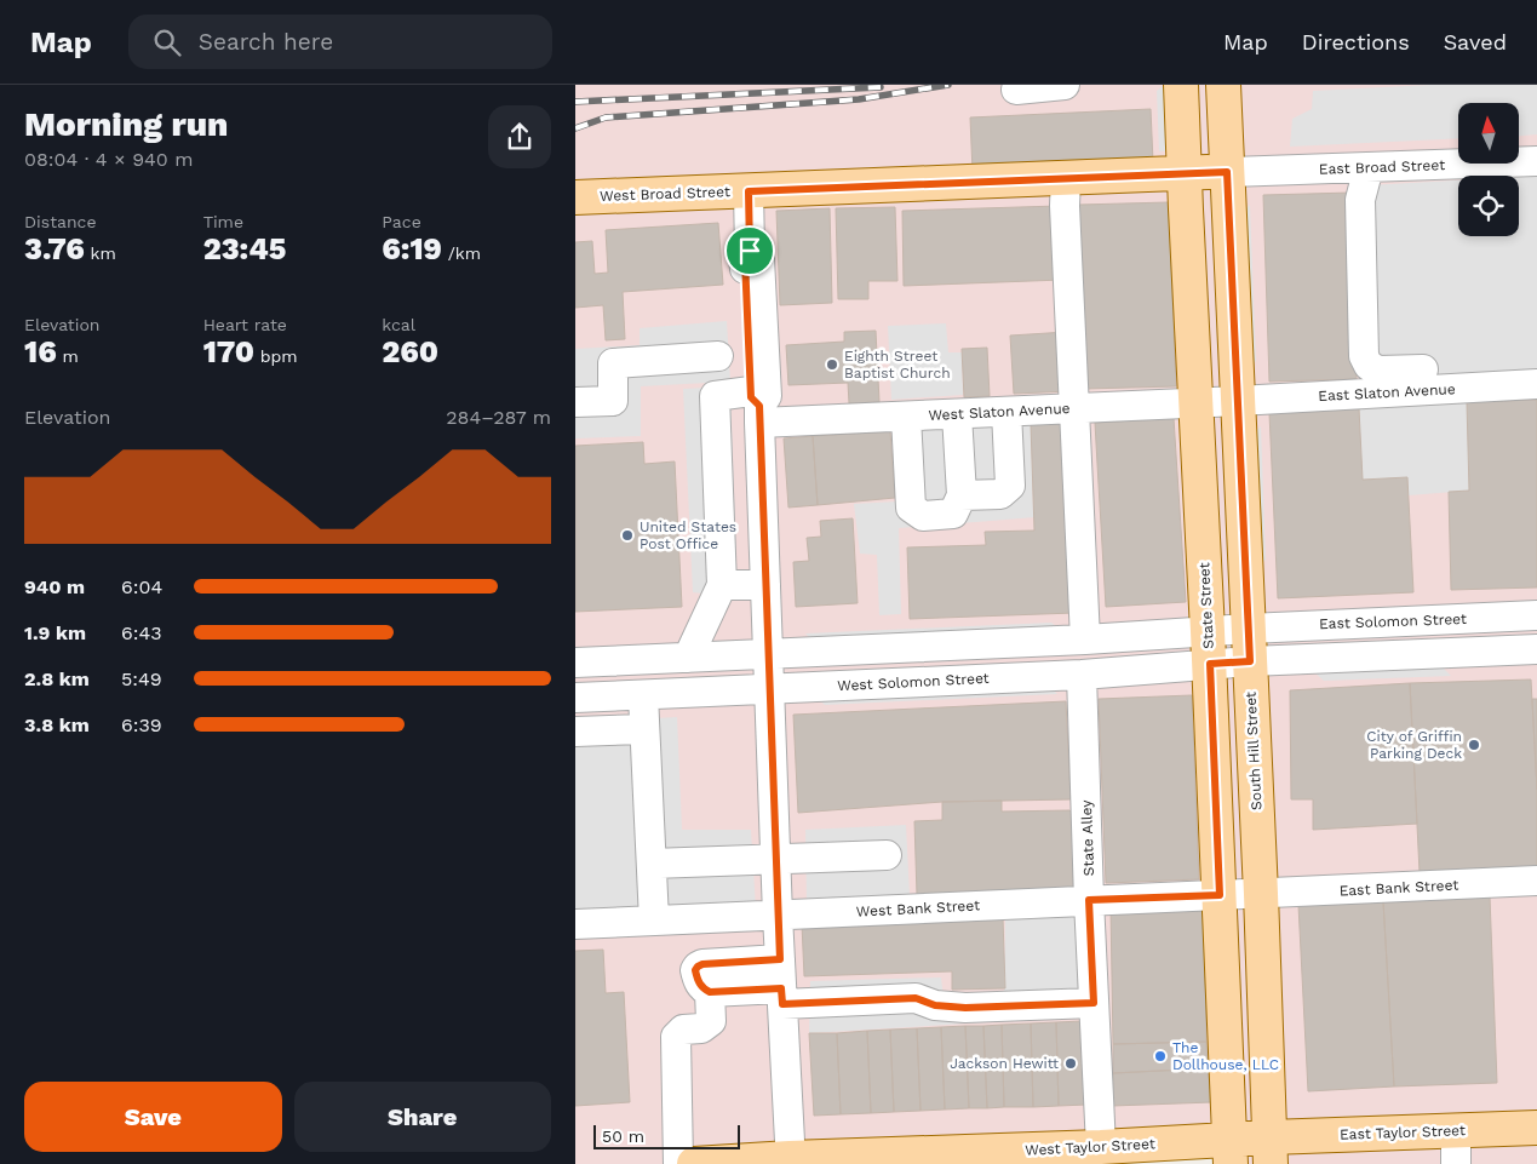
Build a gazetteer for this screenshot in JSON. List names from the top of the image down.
{
  "streets": {
    "main road": [
      "West Broad Street",
      "State Street",
      "South Hill Street",
      "East Taylor Street",
      "West Taylor Street"
    ],
    "street": [
      "East Broad Street",
      "East Slaton Avenue",
      "West Slaton Avenue",
      "East Solomon Street",
      "West Solomon Street",
      "State Alley",
      "East Bank Street",
      "West Bank Street"
    ]
  },
  "crossings": [
    ["East Broad Street", "West Broad Street"],
    ["East Broad Street", "South Hill Street"],
    ["West Broad Street", "State Street"],
    ["West Broad Street", "South Hill Street"],
    ["East Slaton Avenue", "West Slaton Avenue"],
    ["East Slaton Avenue", "South Hill Street"],
    ["West Slaton Avenue", "State Street"],
    ["West Slaton Avenue", "South Hill Street"],
    ["State Street", "West Solomon Street"],
    ["State Street", "West Bank Street"],
    ["State Street", "West Taylor Street"],
    ["East Solomon Street", "South Hill Street"],
    ["West Solomon Street", "South Hill Street"],
    ["West Solomon Street", "State Alley"],
    ["South Hill Street", "East Bank Street"],
    ["South Hill Street", "West Bank Street"],
    ["South Hill Street", "East Taylor Street"],
    ["South Hill Street", "West Taylor Street"],
    ["State Alley", "West Bank Street"],
    ["State Alley", "West Taylor Street"],
    ["East Bank Street", "West Bank Street"],
    ["East Taylor Street", "West Taylor Street"]
  ],
  "places": [
    "Eighth Street Baptist Church",
    "United States Post Office",
    "City of Griffin Parking Deck",
    "The Dollhouse, LLC",
    "Jackson Hewitt"
  ],
  "scale_bar": "50 m",
  "north": "top",
  "page": {
    "header": "Map",
    "search": "Search here",
    "nav": ["Map", "Directions", "Saved"],
    "heading": ["Morning run", "08:04 · 4 × 940 m"],
    "stats": [
      ["Distance", "3.76 km"],
      ["Time", "23:45"],
      ["Pace", "6:19 /km"],
      ["Elevation", "16 m"],
      ["Heart rate", "170 bpm"],
      ["kcal", "260"]
    ],
    "chart": ["Elevation", "284–287 m"],
    "list": [
      {
        "name": "940 m",
        "note": "6:04"
      },
      {
        "name": "1.9 km",
        "note": "6:43"
      },
      {
        "name": "2.8 km",
        "note": "5:49"
      },
      {
        "name": "3.8 km",
        "note": "6:39"
      }
    ],
    "buttons": ["Save", "Share"],
    "scale": "50 m"
  }
}
